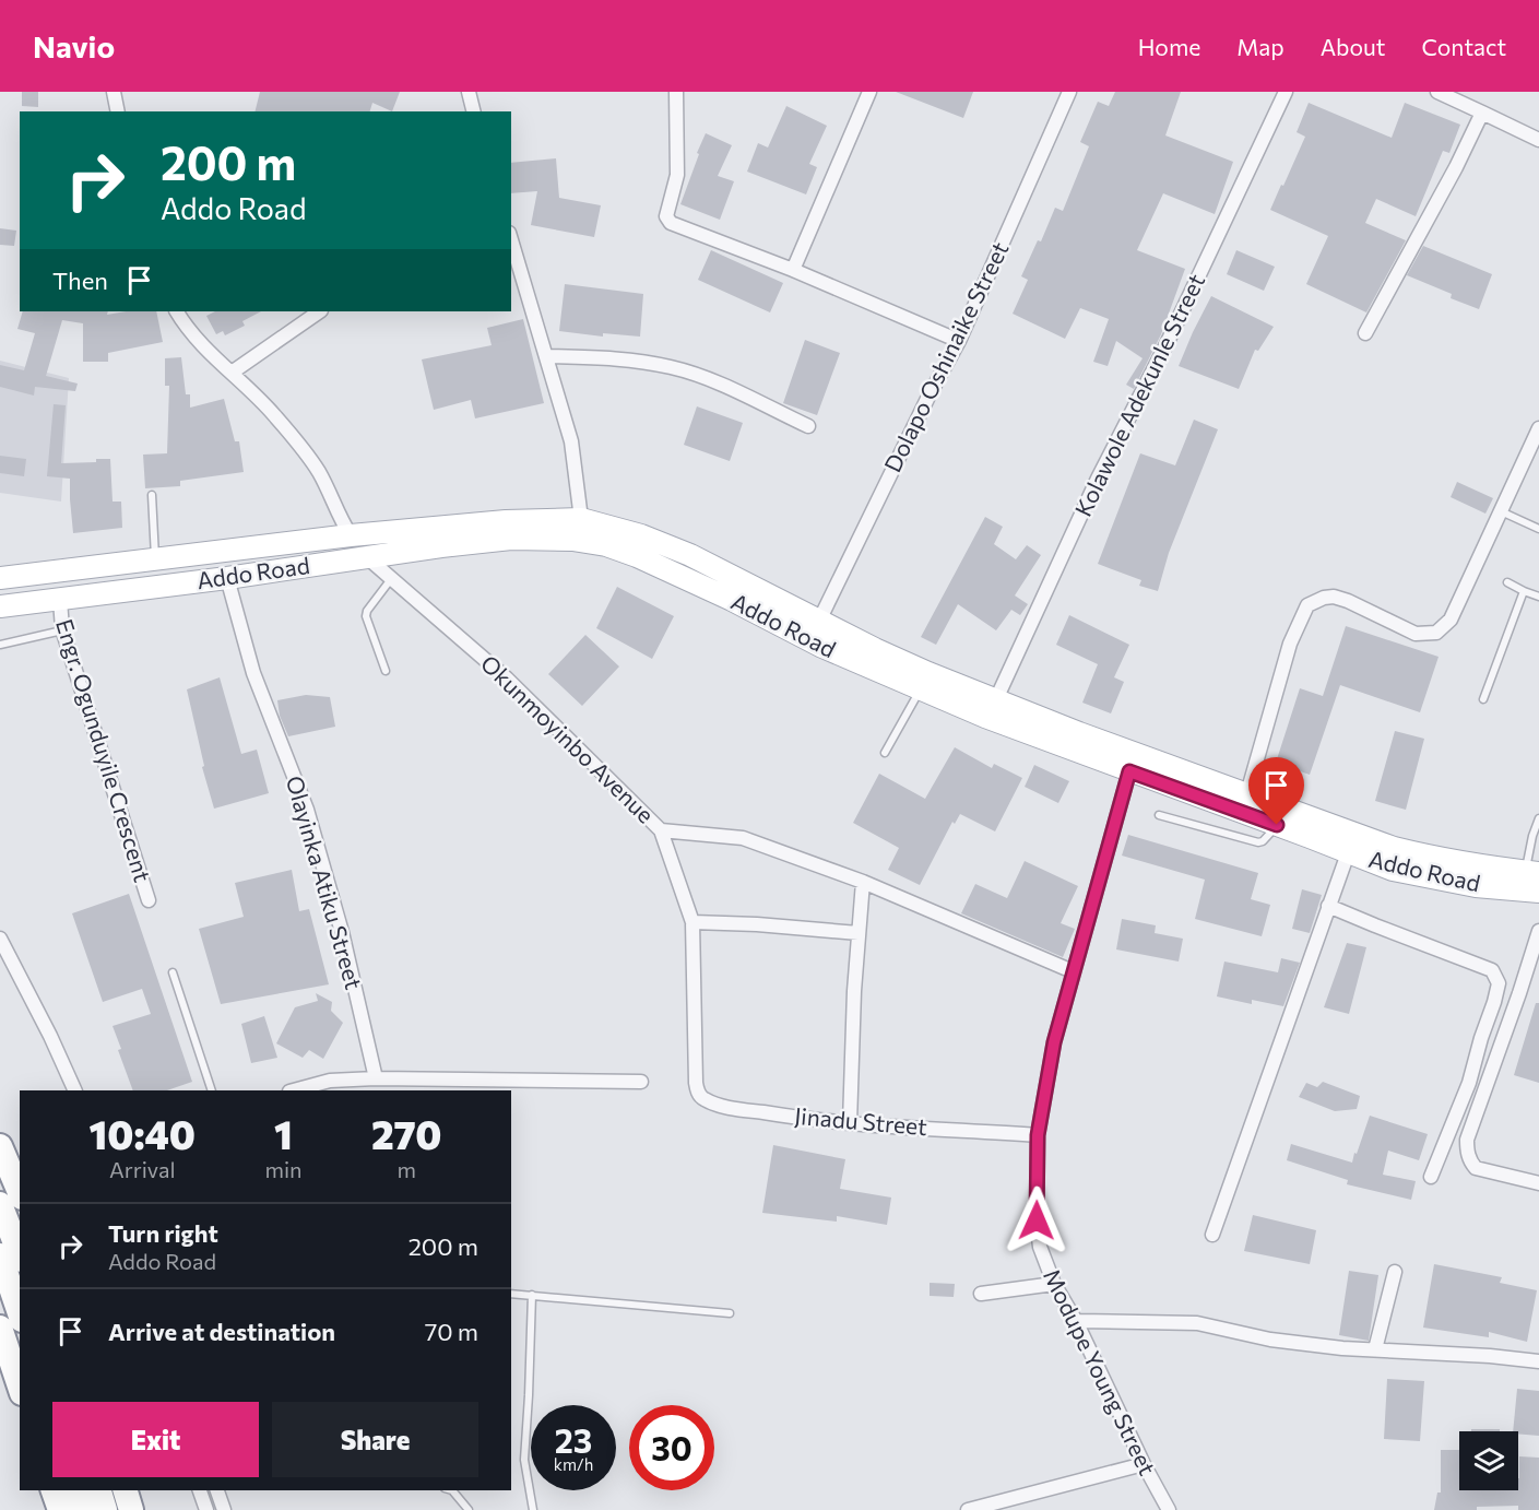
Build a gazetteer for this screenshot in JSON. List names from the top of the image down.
{
  "streets": {
    "main road": ["Addo Road"],
    "street": [
      "Dolapo Oshinaike Street",
      "Kolawole Adekunle Street",
      "Okunmoyinbo Avenue",
      "Engr. Ogunduyile Crescent",
      "Olayinka Atiku Street",
      "Jinadu Street",
      "Modupe Young Street"
    ]
  },
  "crossings": [
    ["Dolapo Oshinaike Street", "Addo Road"],
    ["Kolawole Adekunle Street", "Addo Road"],
    ["Addo Road", "Okunmoyinbo Avenue"],
    ["Addo Road", "Engr. Ogunduyile Crescent"],
    ["Addo Road", "Olayinka Atiku Street"],
    ["Addo Road", "Modupe Young Street"],
    ["Okunmoyinbo Avenue", "Jinadu Street"],
    ["Jinadu Street", "Modupe Young Street"]
  ],
  "page": {
    "header": "Navio",
    "nav": [
      "Home",
      "Map",
      "About",
      "Contact"
    ],
    "turn": ["200 m", "Addo Road"],
    "then": "Then",
    "eta": [
      "10:40",
      "Arrival",
      "1",
      "min",
      "270",
      "m"
    ],
    "list": [
      {
        "name": "Turn right",
        "note": "Addo Road",
        "value": "200 m"
      },
      {
        "name": "Arrive at destination",
        "value": "70 m"
      }
    ],
    "buttons": ["Exit", "Share"],
    "speed": "23 km/h",
    "limit": "30"
  }
}
